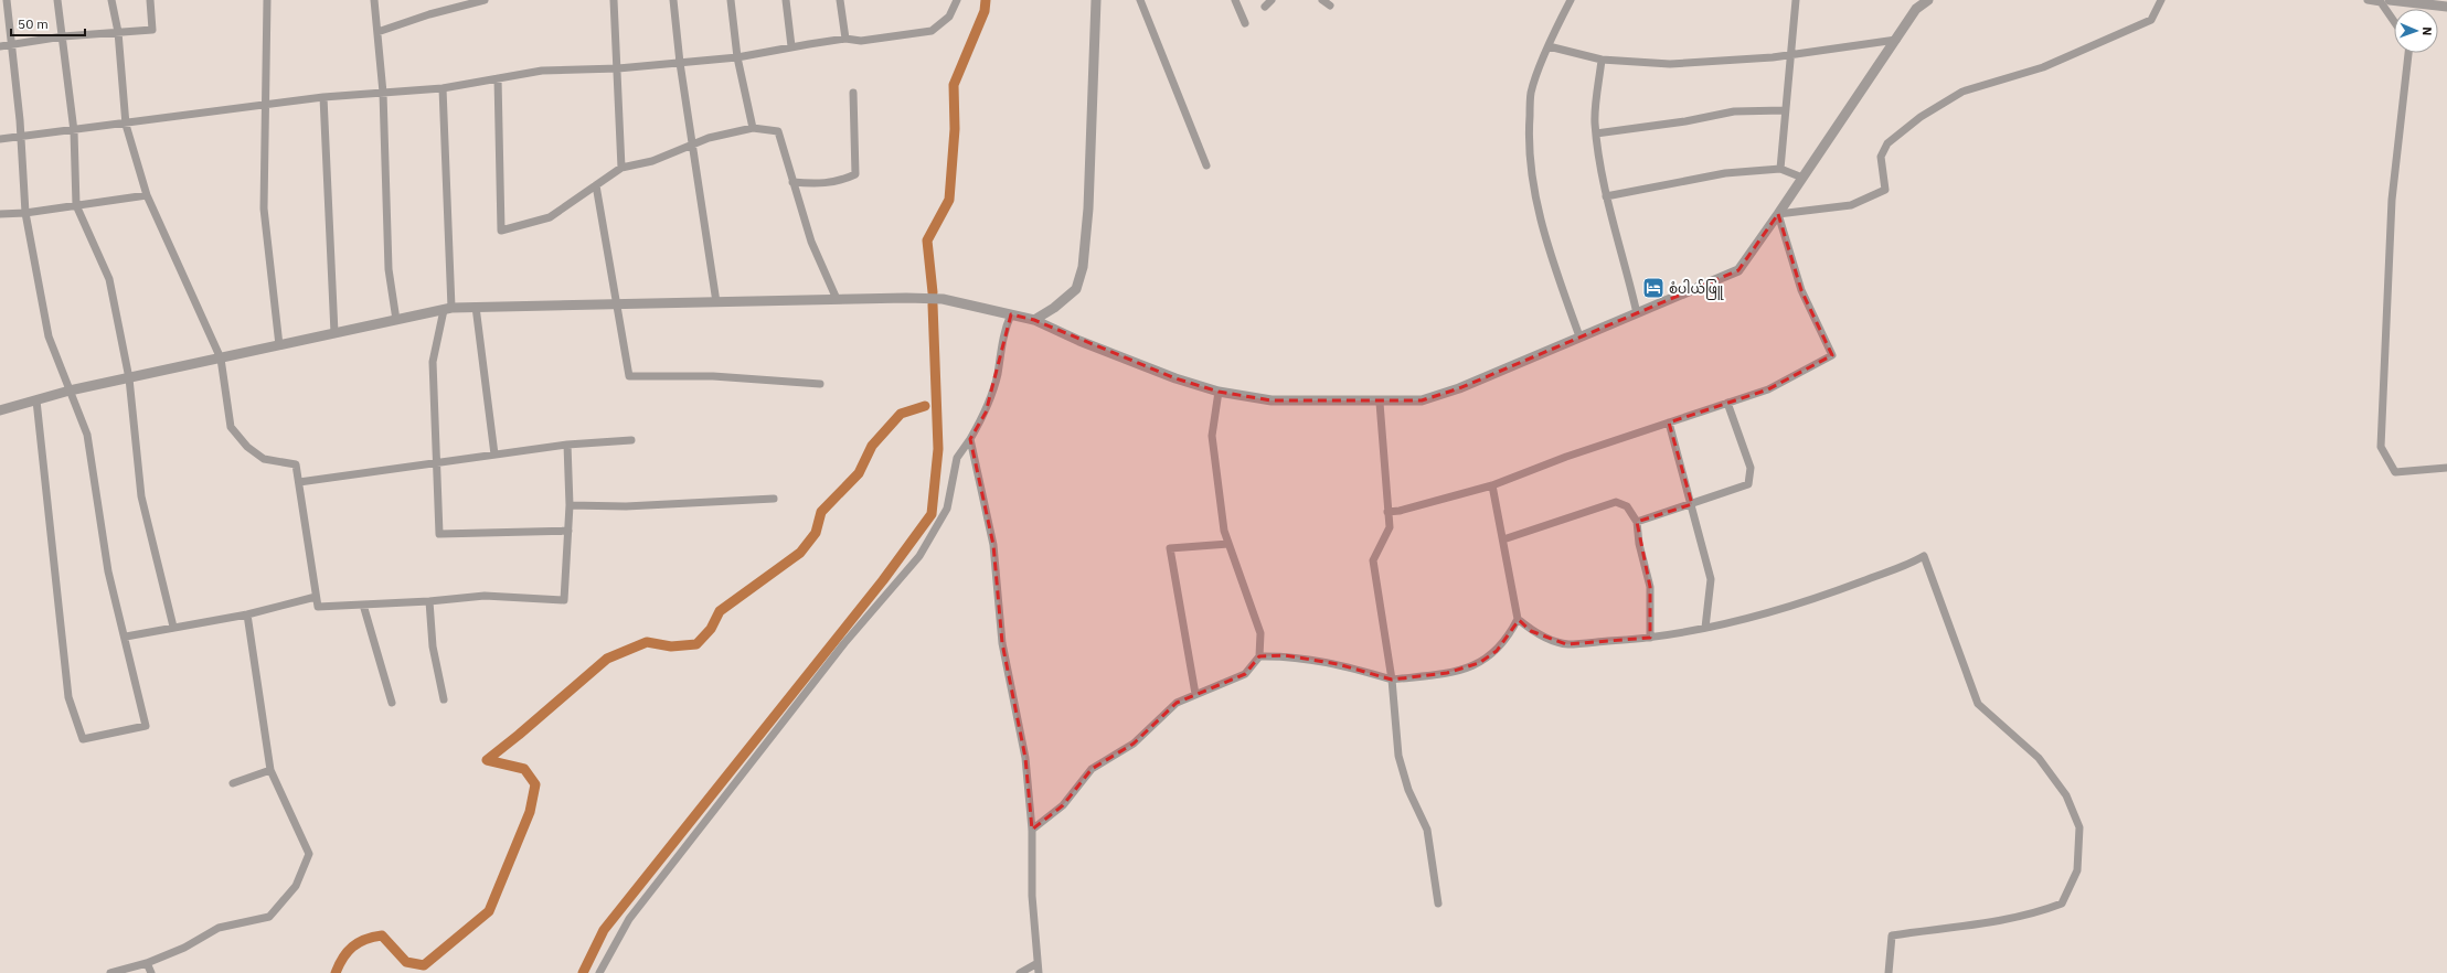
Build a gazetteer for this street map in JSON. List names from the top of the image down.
{
  "places": {
    "hotel": ["စံပါယ်ဖြူ"]
  },
  "scale_bar": "50 m",
  "north": "right"
}
